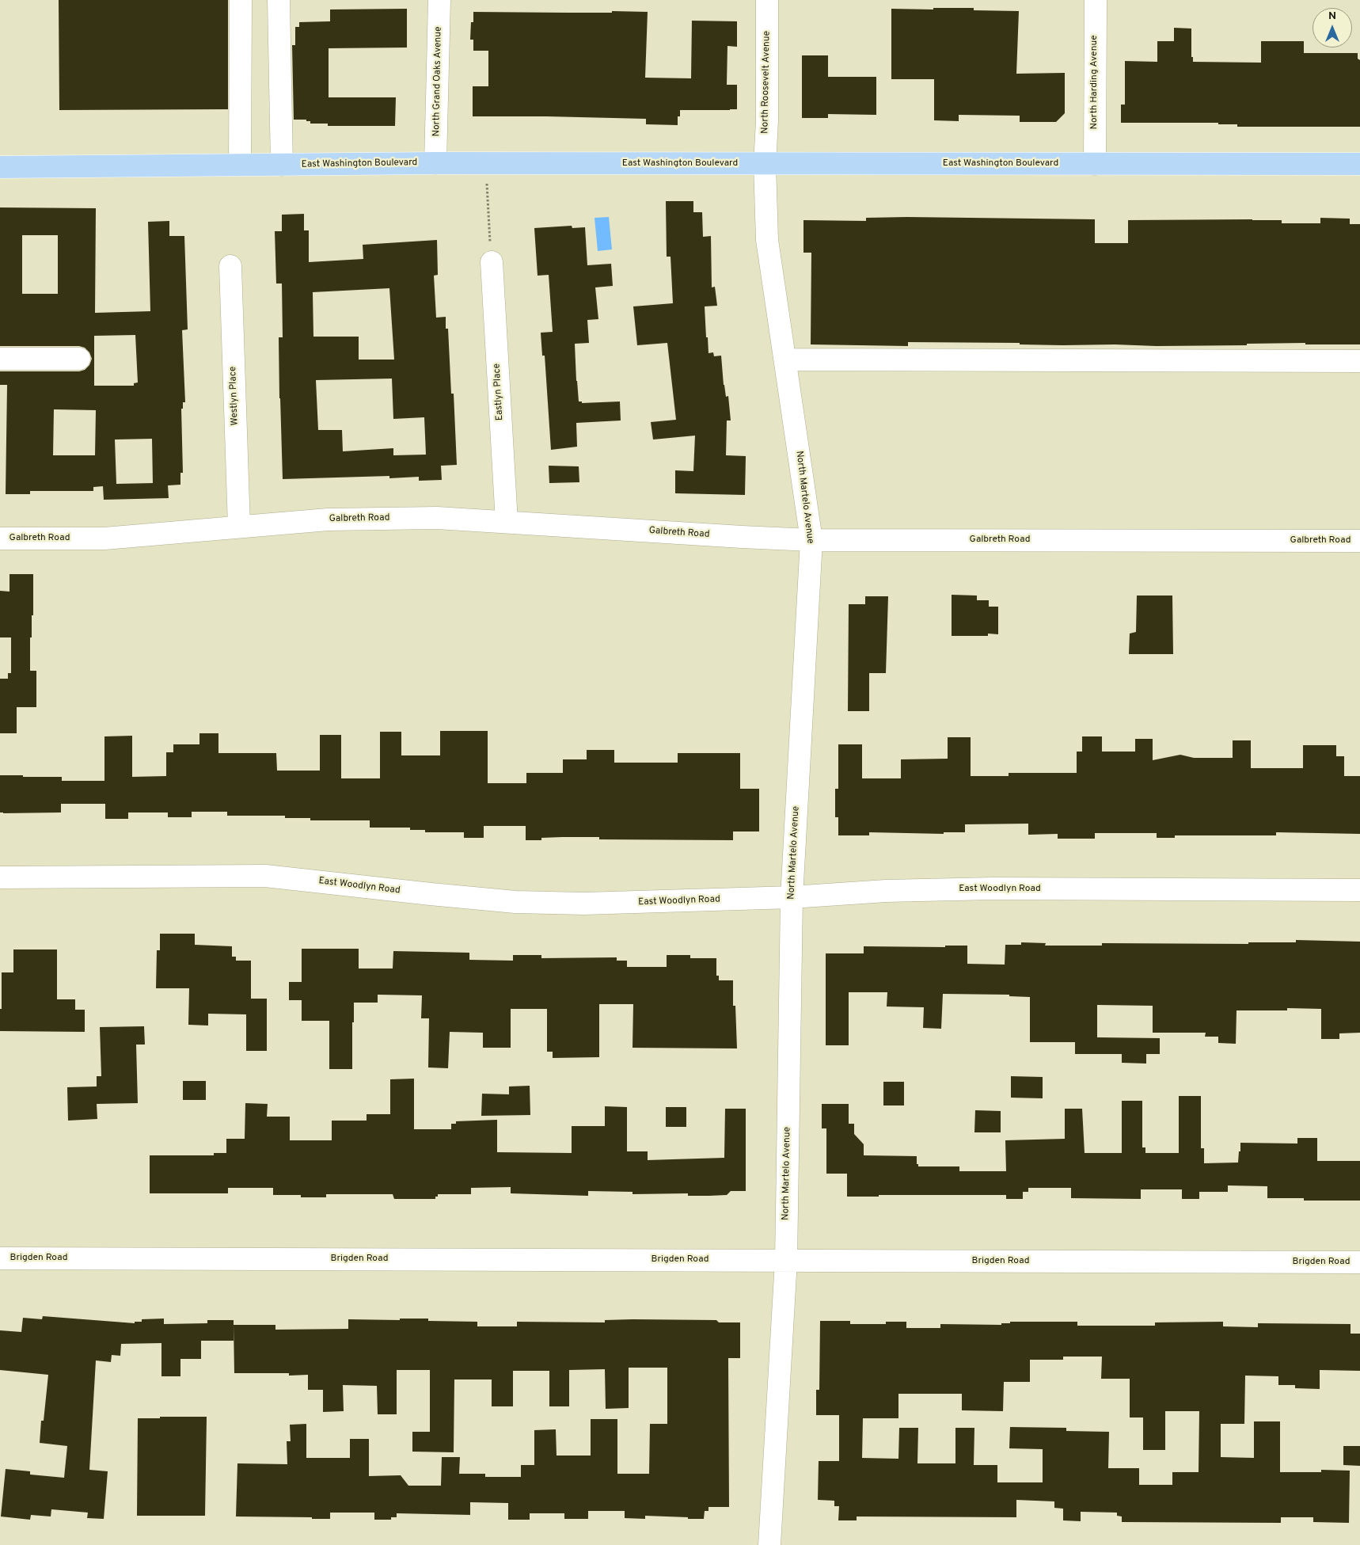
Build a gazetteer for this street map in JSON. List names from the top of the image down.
{
  "streets": {
    "main road": ["East Washington Boulevard"],
    "street": [
      "North Grand Oaks Avenue",
      "North Roosevelt Avenue",
      "North Harding Avenue",
      "Eastlyn Place",
      "Westlyn Place",
      "North Martelo Avenue",
      "Galbreth Road",
      "East Woodlyn Road",
      "Brigden Road"
    ]
  },
  "crossings": [
    ["North Grand Oaks Avenue", "East Washington Boulevard"],
    ["North Roosevelt Avenue", "East Washington Boulevard"],
    ["North Roosevelt Avenue", "North Martelo Avenue"],
    ["North Harding Avenue", "East Washington Boulevard"],
    ["East Washington Boulevard", "North Martelo Avenue"],
    ["Eastlyn Place", "Galbreth Road"],
    ["Westlyn Place", "Galbreth Road"],
    ["North Martelo Avenue", "Galbreth Road"],
    ["North Martelo Avenue", "East Woodlyn Road"],
    ["North Martelo Avenue", "Brigden Road"]
  ],
  "north": "top"
}
